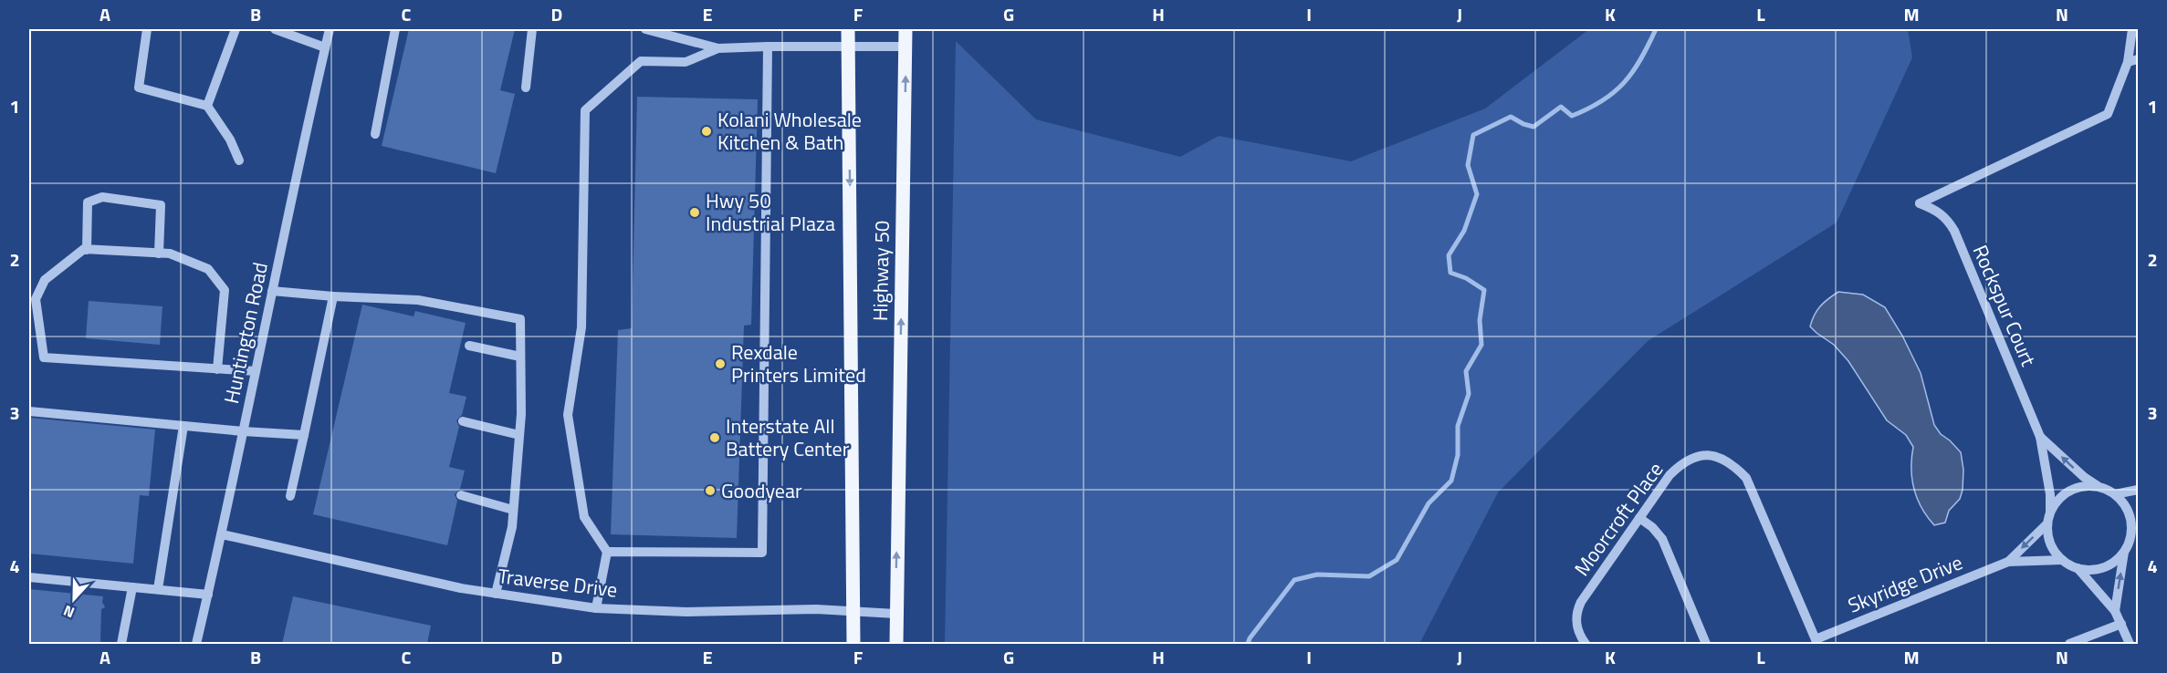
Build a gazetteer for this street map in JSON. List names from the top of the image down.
{
  "streets": {
    "main road": ["Highway 50"],
    "street": [
      "Rockspur Court",
      "Huntington Road",
      "Moorcroft Place",
      "Traverse Drive",
      "Skyridge Drive"
    ]
  },
  "crossings": [
    ["Highway 50", "Traverse Drive"],
    ["Rockspur Court", "Skyridge Drive"],
    ["Huntington Road", "Traverse Drive"],
    ["Moorcroft Place", "Skyridge Drive"]
  ],
  "places": [
    "Kolani Wholesale Kitchen & Bath",
    "Hwy 50 Industrial Plaza",
    "Rexdale Printers Limited",
    "Interstate All Battery Center",
    "Goodyear"
  ],
  "north": "bottom",
  "grid": {
    "columns": [
      "A",
      "B",
      "C",
      "D",
      "E",
      "F",
      "G",
      "H",
      "I",
      "J",
      "K",
      "L",
      "M",
      "N"
    ],
    "rows": [
      "1",
      "2",
      "3",
      "4"
    ]
  }
}
